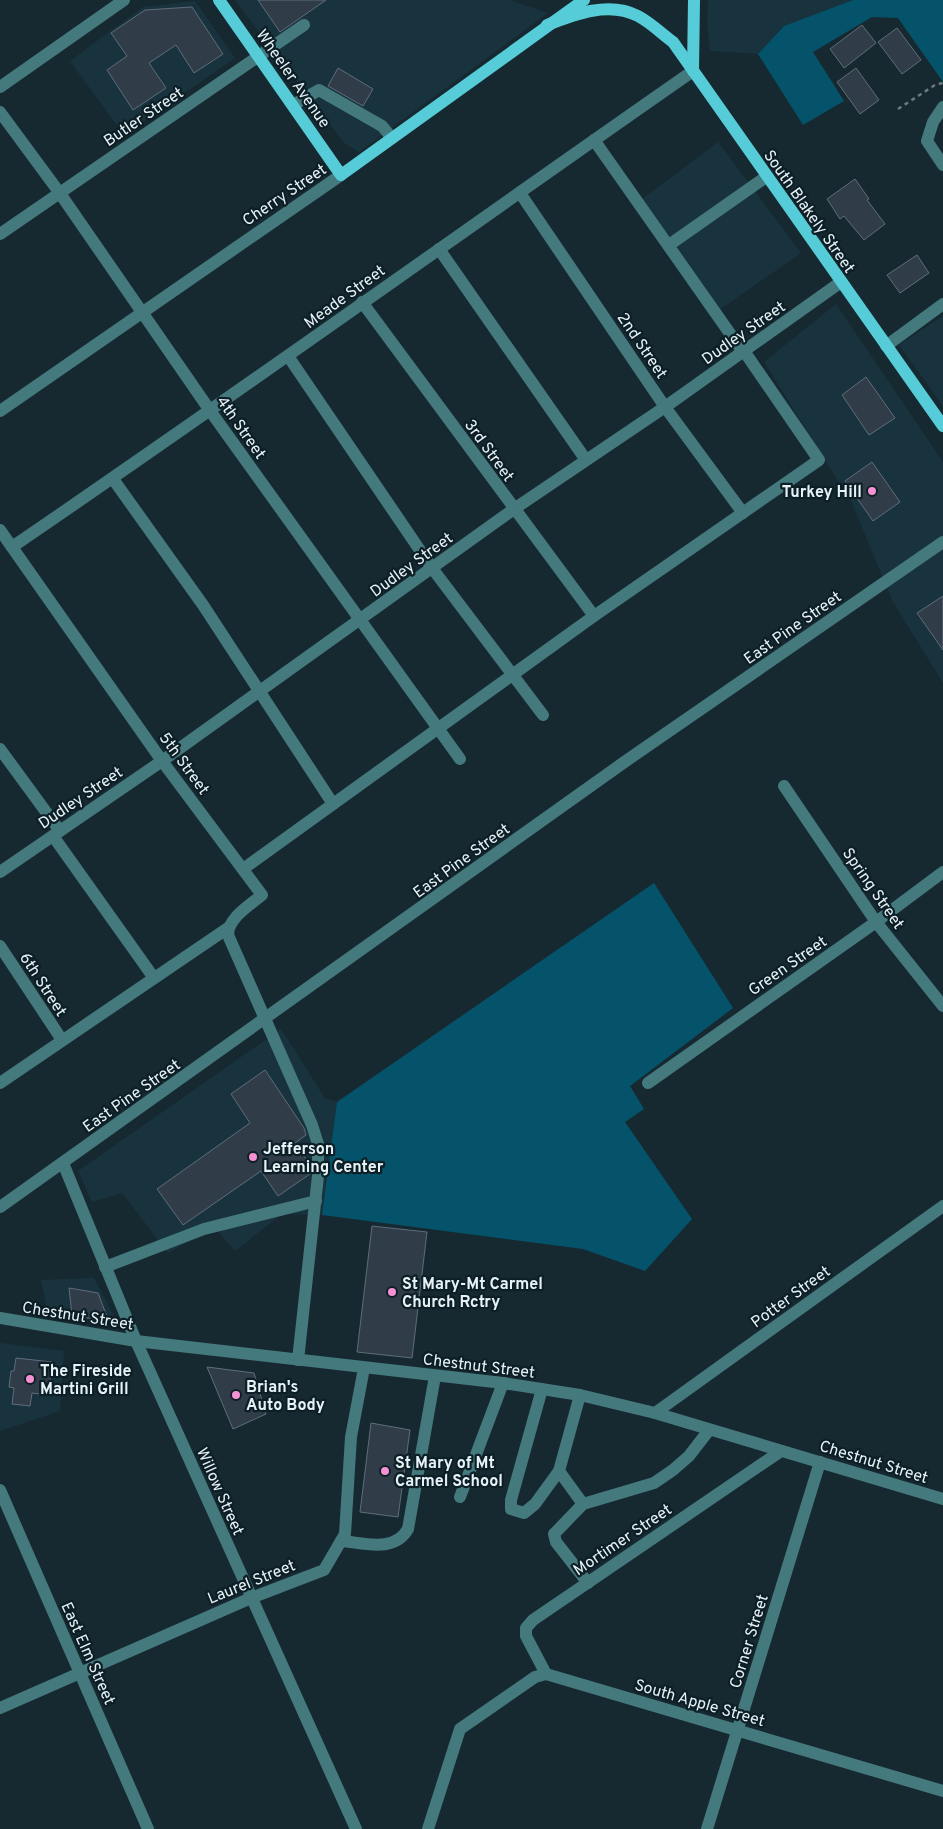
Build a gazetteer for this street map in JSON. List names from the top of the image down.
{
  "streets": {
    "main road": ["Wheeler Avenue", "Cherry Street", "South Blakely Street"],
    "street": [
      "Butler Street",
      "Meade Street",
      "Dudley Street",
      "2nd Street",
      "4th Street",
      "3rd Street",
      "East Pine Street",
      "5th Street",
      "Spring Street",
      "Green Street",
      "6th Street",
      "Potter Street",
      "Chestnut Street",
      "Willow Street",
      "Mortimer Street",
      "Laurel Street",
      "Corner Street",
      "East Elm Street",
      "South Apple Street"
    ]
  },
  "crossings": [
    ["Wheeler Avenue", "Butler Street"],
    ["Wheeler Avenue", "Cherry Street"],
    ["Butler Street", "4th Street"],
    ["Cherry Street", "South Blakely Street"],
    ["Cherry Street", "4th Street"],
    ["South Blakely Street", "Meade Street"],
    ["South Blakely Street", "Dudley Street"],
    ["Meade Street", "2nd Street"],
    ["Meade Street", "4th Street"],
    ["Meade Street", "3rd Street"],
    ["Meade Street", "5th Street"],
    ["Dudley Street", "2nd Street"],
    ["Dudley Street", "4th Street"],
    ["Dudley Street", "3rd Street"],
    ["Dudley Street", "5th Street"],
    ["East Pine Street", "Willow Street"],
    ["Spring Street", "Green Street"],
    ["Potter Street", "Chestnut Street"],
    ["Chestnut Street", "Willow Street"],
    ["Chestnut Street", "Mortimer Street"],
    ["Chestnut Street", "Laurel Street"],
    ["Chestnut Street", "Corner Street"],
    ["Willow Street", "Laurel Street"],
    ["Mortimer Street", "South Apple Street"],
    ["Laurel Street", "East Elm Street"],
    ["Corner Street", "South Apple Street"]
  ],
  "places": [
    "Turkey Hill",
    "Jefferson Learning Center",
    "St Mary-Mt Carmel Church Rctry",
    "The Fireside Martini Grill",
    "Brian's Auto Body",
    "St Mary of Mt Carmel School"
  ]
}
